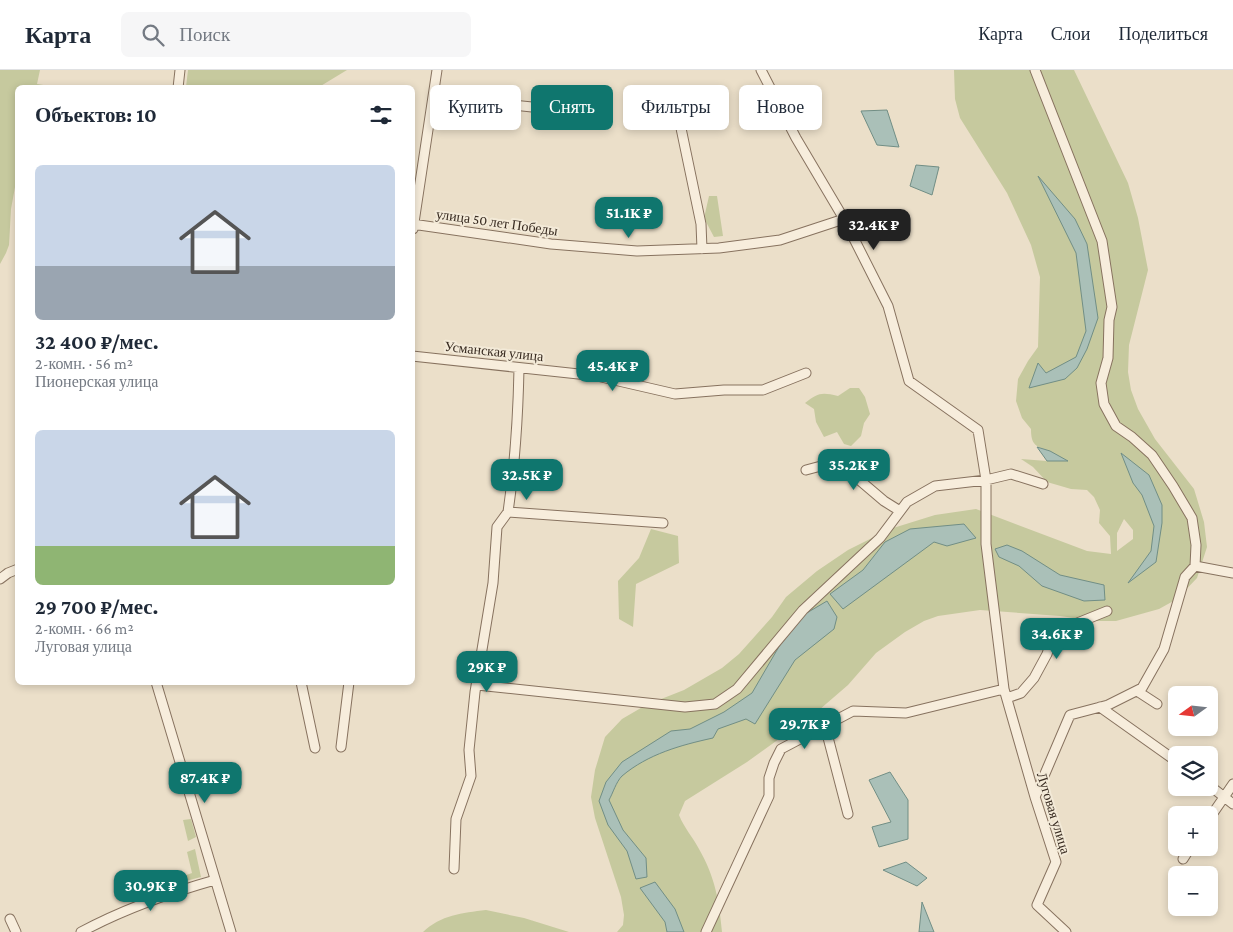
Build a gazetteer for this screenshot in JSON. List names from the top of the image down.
{
  "streets": {
    "street": ["улица 50 лет Победы", "Усманская улица", "Луговая улица"]
  },
  "crossings": [
    ["улица 50 лет Победы", "Луговая улица"]
  ],
  "north": "left",
  "page": {
    "header": "Карта",
    "search": "Поиск",
    "nav": ["Карта", "Слои", "Поделиться"],
    "chip": [
      "Купить",
      "Снять",
      "Фильтры",
      "Новое"
    ],
    "heading": "Объектов: 10",
    "list": [
      {
        "name": "32 400 ₽/мес.",
        "note": "2-комн. · 56 m² · Пионерская улица"
      },
      {
        "name": "29 700 ₽/мес.",
        "note": "2-комн. · 66 m² · Луговая улица"
      }
    ],
    "price": [
      "51.1K ₽",
      "32.4K ₽",
      "45.4K ₽",
      "35.2K ₽",
      "32.5K ₽",
      "34.6K ₽",
      "29K ₽",
      "29.7K ₽",
      "87.4K ₽",
      "30.9K ₽"
    ],
    "map_buttons": ["+", "−"]
  }
}
